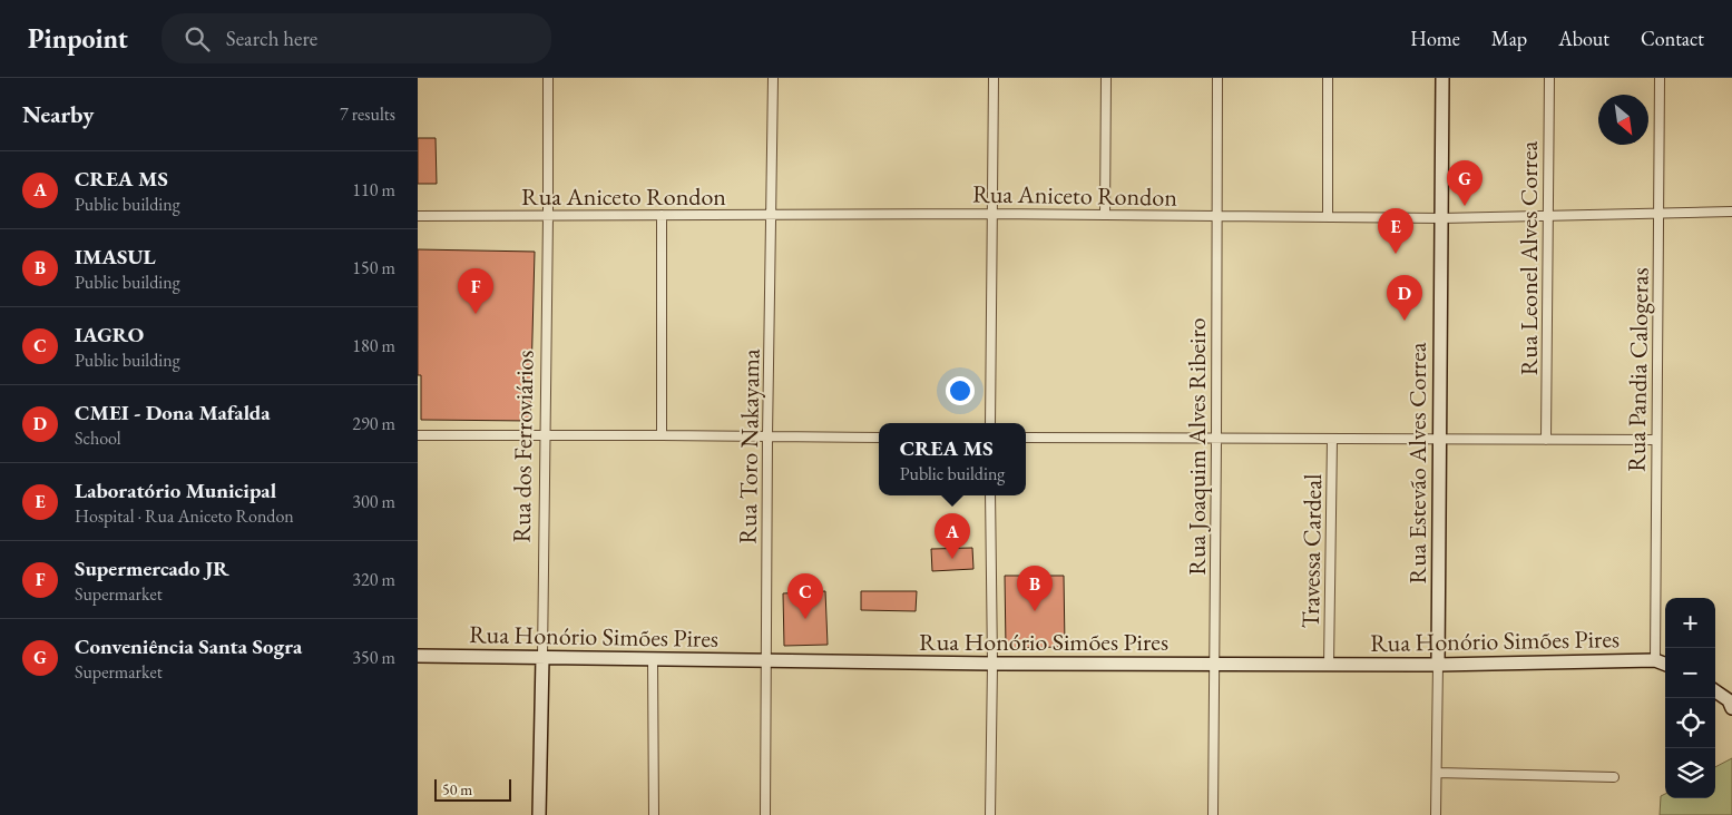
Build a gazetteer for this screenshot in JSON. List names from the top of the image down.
{
  "streets": {
    "main road": ["Rua dos Ferroviários", "Rua Estevão Alves Correa", "Rua Honório Simões Pires"],
    "street": [
      "Rua Aniceto Rondon",
      "Rua Leonel Alves Correa",
      "Rua Pandia Calogeras",
      "Rua Toro Nakayama",
      "Rua Joaquim Alves Ribeiro",
      "Travessa Cardeal"
    ]
  },
  "crossings": [
    ["Rua Aniceto Rondon", "Rua Leonel Alves Correa"],
    ["Rua Aniceto Rondon", "Rua Pandia Calogeras"],
    ["Rua Aniceto Rondon", "Rua dos Ferroviários"],
    ["Rua Aniceto Rondon", "Rua Toro Nakayama"],
    ["Rua Aniceto Rondon", "Rua Joaquim Alves Ribeiro"],
    ["Rua Aniceto Rondon", "Rua Estevão Alves Correa"],
    ["Rua Pandia Calogeras", "Rua Honório Simões Pires"],
    ["Rua dos Ferroviários", "Rua Honório Simões Pires"],
    ["Rua Toro Nakayama", "Rua Honório Simões Pires"],
    ["Rua Joaquim Alves Ribeiro", "Rua Honório Simões Pires"],
    ["Rua Estevão Alves Correa", "Rua Honório Simões Pires"],
    ["Travessa Cardeal", "Rua Honório Simões Pires"]
  ],
  "scale_bar": "50 m",
  "north": "bottom right",
  "page": {
    "header": "Pinpoint",
    "search": "Search here",
    "nav": [
      "Home",
      "Map",
      "About",
      "Contact"
    ],
    "heading": ["Nearby", "7 results"],
    "list": [
      {
        "mark": "A",
        "name": "CREA MS",
        "note": "Public building",
        "value": "110 m"
      },
      {
        "mark": "B",
        "name": "IMASUL",
        "note": "Public building",
        "value": "150 m"
      },
      {
        "mark": "C",
        "name": "IAGRO",
        "note": "Public building",
        "value": "180 m"
      },
      {
        "mark": "D",
        "name": "CMEI - Dona Mafalda",
        "note": "School",
        "value": "290 m"
      },
      {
        "mark": "E",
        "name": "Laboratório Municipal",
        "note": "Hospital · Rua Aniceto Rondon",
        "value": "300 m"
      },
      {
        "mark": "F",
        "name": "Supermercado JR",
        "note": "Supermarket",
        "value": "320 m"
      },
      {
        "mark": "G",
        "name": "Conveniência Santa Sogra",
        "note": "Supermarket",
        "value": "350 m"
      }
    ],
    "pins": [
      "G",
      "E",
      "F",
      "D",
      "A",
      "B",
      "C"
    ],
    "popup": ["CREA MS", "Public building"],
    "map_buttons": ["+", "−"],
    "scale": "50 m"
  }
}
